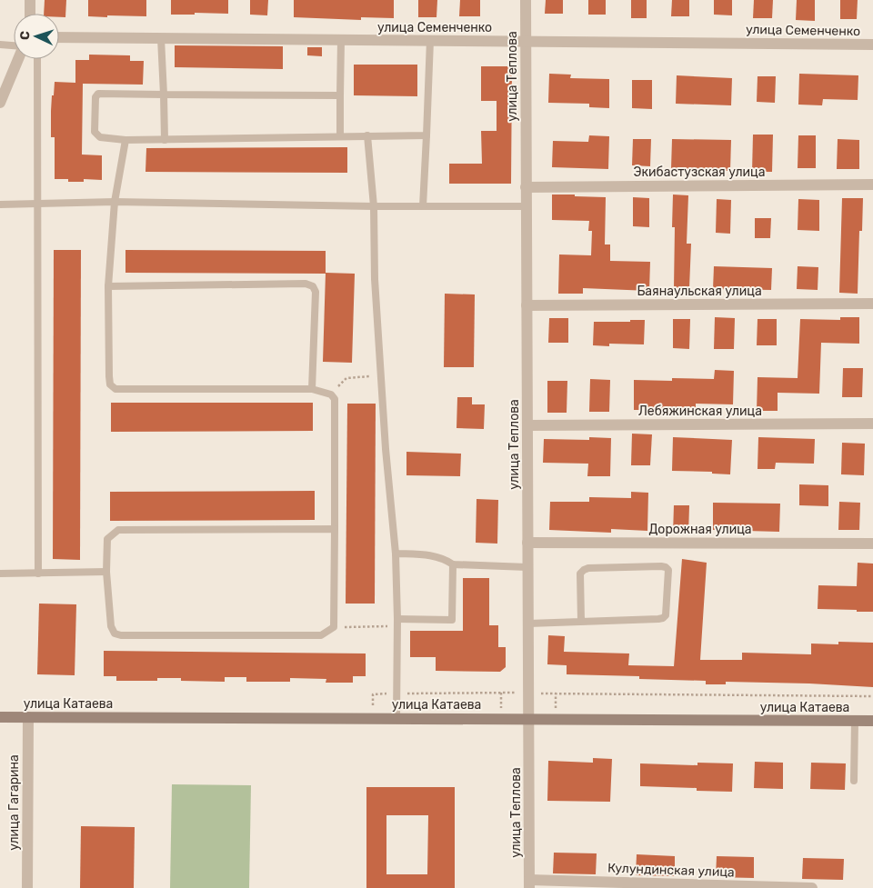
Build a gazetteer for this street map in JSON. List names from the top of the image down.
{
  "streets": {
    "street": [
      "улица Семенченко",
      "улица Теплова",
      "Экибастузская улица",
      "Баянаульская улица",
      "Лебяжинская улица",
      "Дорожная улица",
      "улица Катаева",
      "улица Гагарина",
      "Кулундинская улица"
    ]
  },
  "crossings": [
    ["улица Семенченко", "улица Теплова"],
    ["улица Теплова", "Экибастузская улица"],
    ["улица Теплова", "Баянаульская улица"],
    ["улица Теплова", "Лебяжинская улица"],
    ["улица Теплова", "Дорожная улица"],
    ["улица Теплова", "улица Катаева"],
    ["улица Теплова", "Кулундинская улица"],
    ["улица Катаева", "улица Гагарина"]
  ],
  "north": "left"
}
